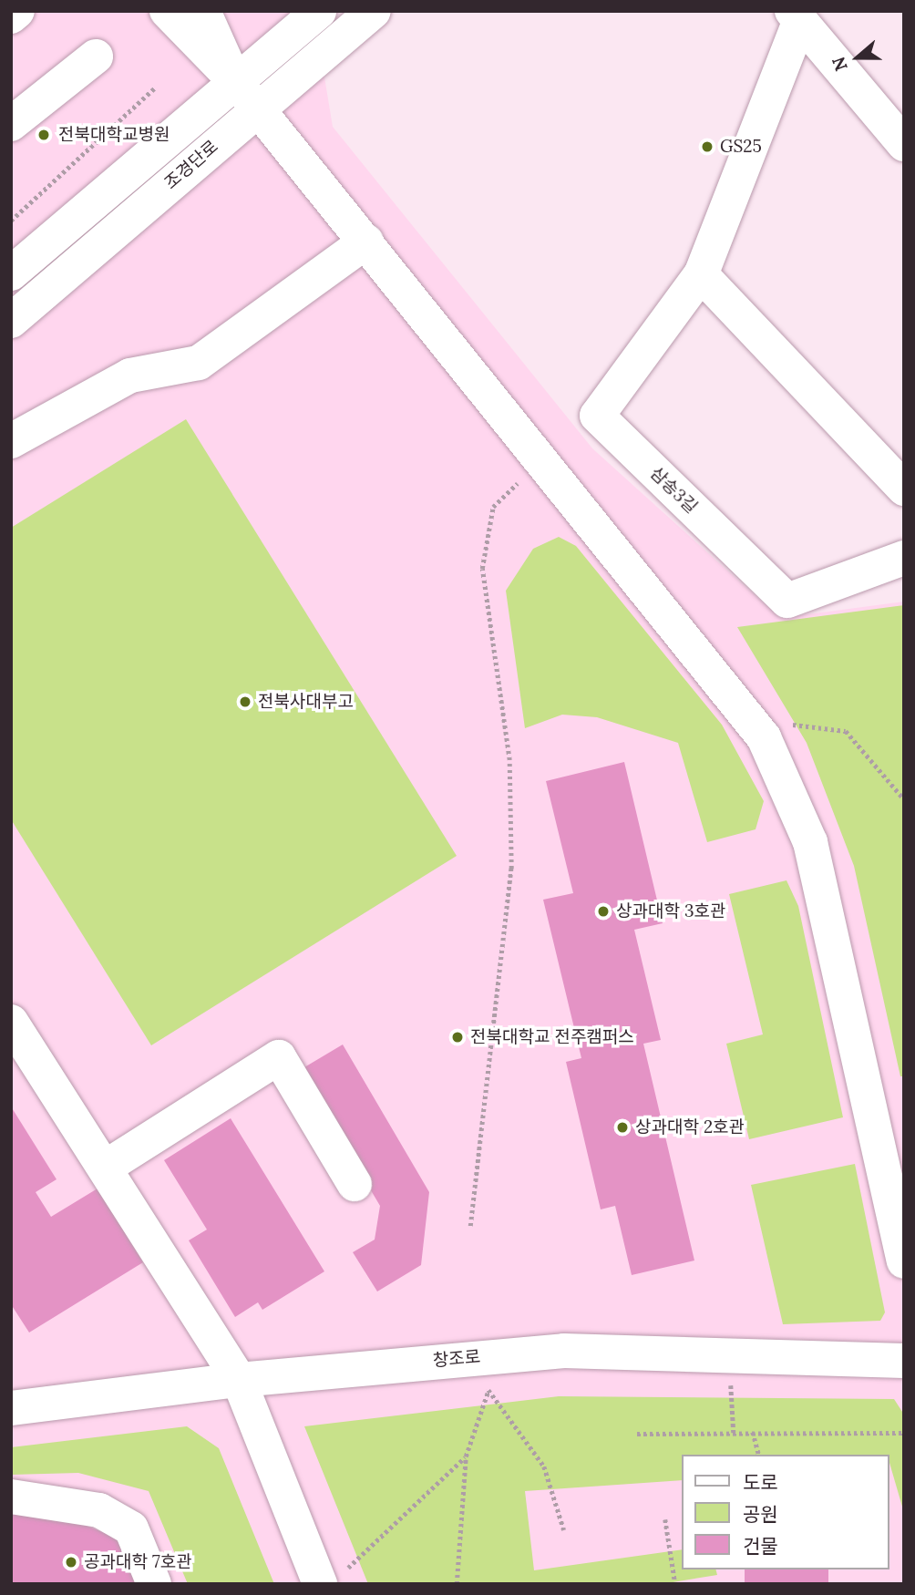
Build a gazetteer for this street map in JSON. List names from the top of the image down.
{
  "streets": {
    "street": ["조경단로", "삼송3길", "창조로"]
  },
  "places": [
    "전북대학교병원",
    "GS25",
    "전북사대부고",
    "상과대학 3호관",
    "전북대학교 전주캠퍼스",
    "상과대학 2호관",
    "공과대학 7호관"
  ],
  "legend": ["도로", "공원", "건물"],
  "north": "left"
}
